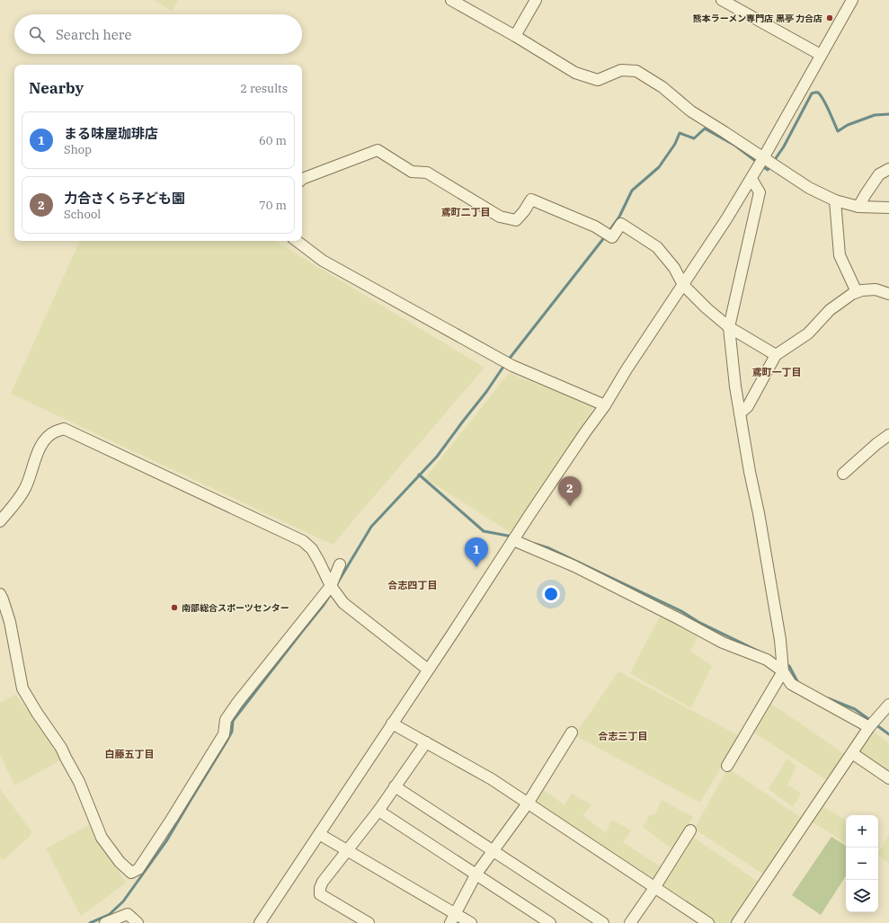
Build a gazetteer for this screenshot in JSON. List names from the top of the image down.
{
  "districts": [
    "鳶町二丁目",
    "鳶町一丁目",
    "合志四丁目",
    "合志三丁目",
    "白藤五丁目"
  ],
  "places": ["熊本ラーメン専門店 黒亭 力合店", "南部総合スポーツセンター"],
  "page": {
    "search": "Search here",
    "heading": ["Nearby", "2 results"],
    "list": [
      {
        "mark": "1",
        "name": "まる味屋珈琲店",
        "note": "Shop",
        "value": "60 m"
      },
      {
        "mark": "2",
        "name": "力合さくら子ども園",
        "note": "School",
        "value": "70 m"
      }
    ],
    "pins": ["2", "1"],
    "map_buttons": ["+", "−"]
  }
}
